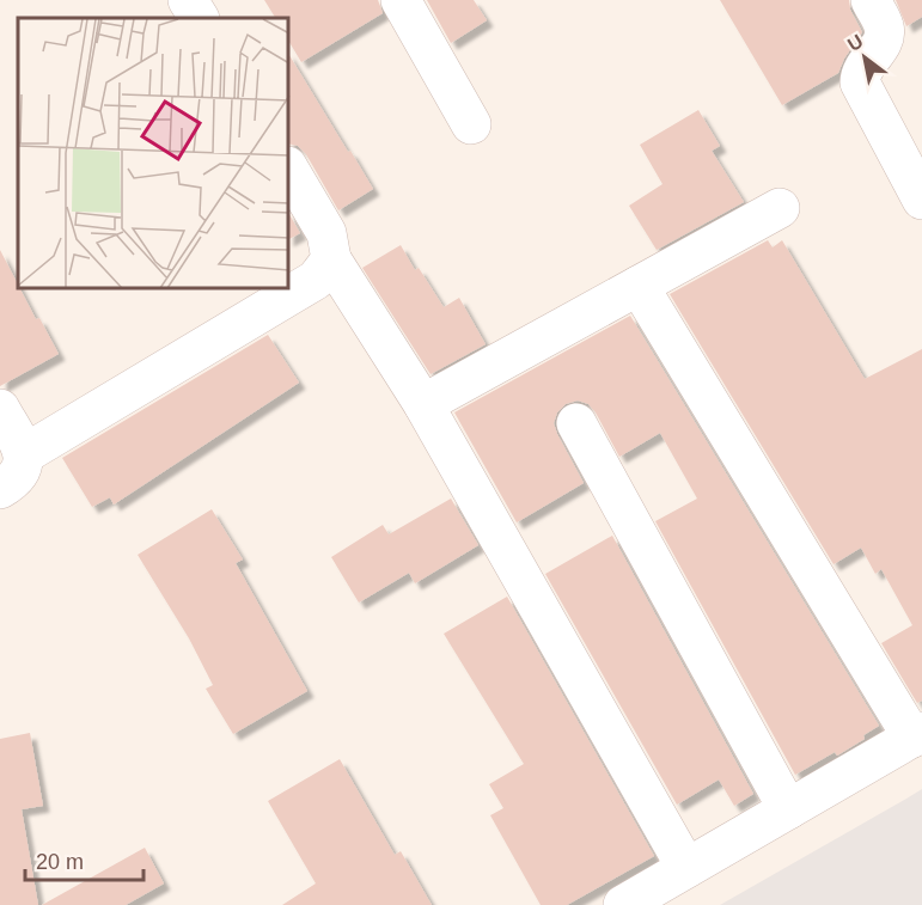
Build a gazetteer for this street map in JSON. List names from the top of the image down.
{
  "scale_bar": "20 m",
  "north": "top left"
}
